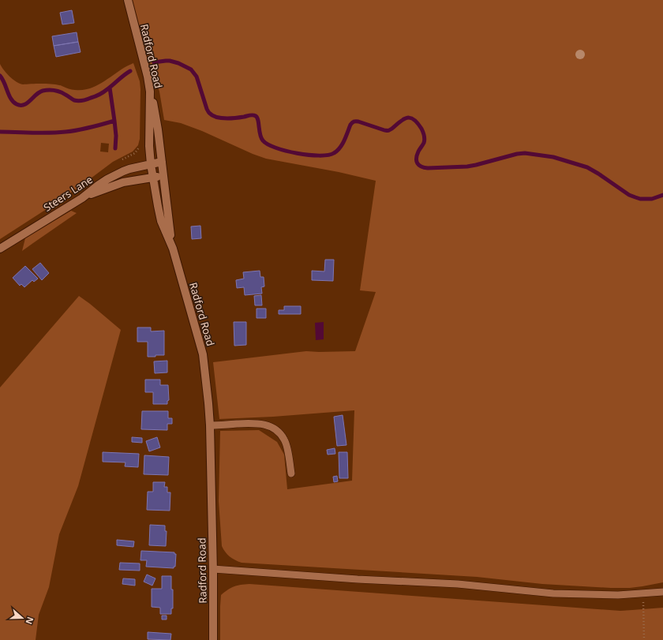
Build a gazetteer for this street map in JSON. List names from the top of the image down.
{
  "streets": {
    "street": ["Radford Road", "Steers Lane"]
  },
  "crossings": [
    ["Radford Road", "Steers Lane"]
  ],
  "north": "right"
}
